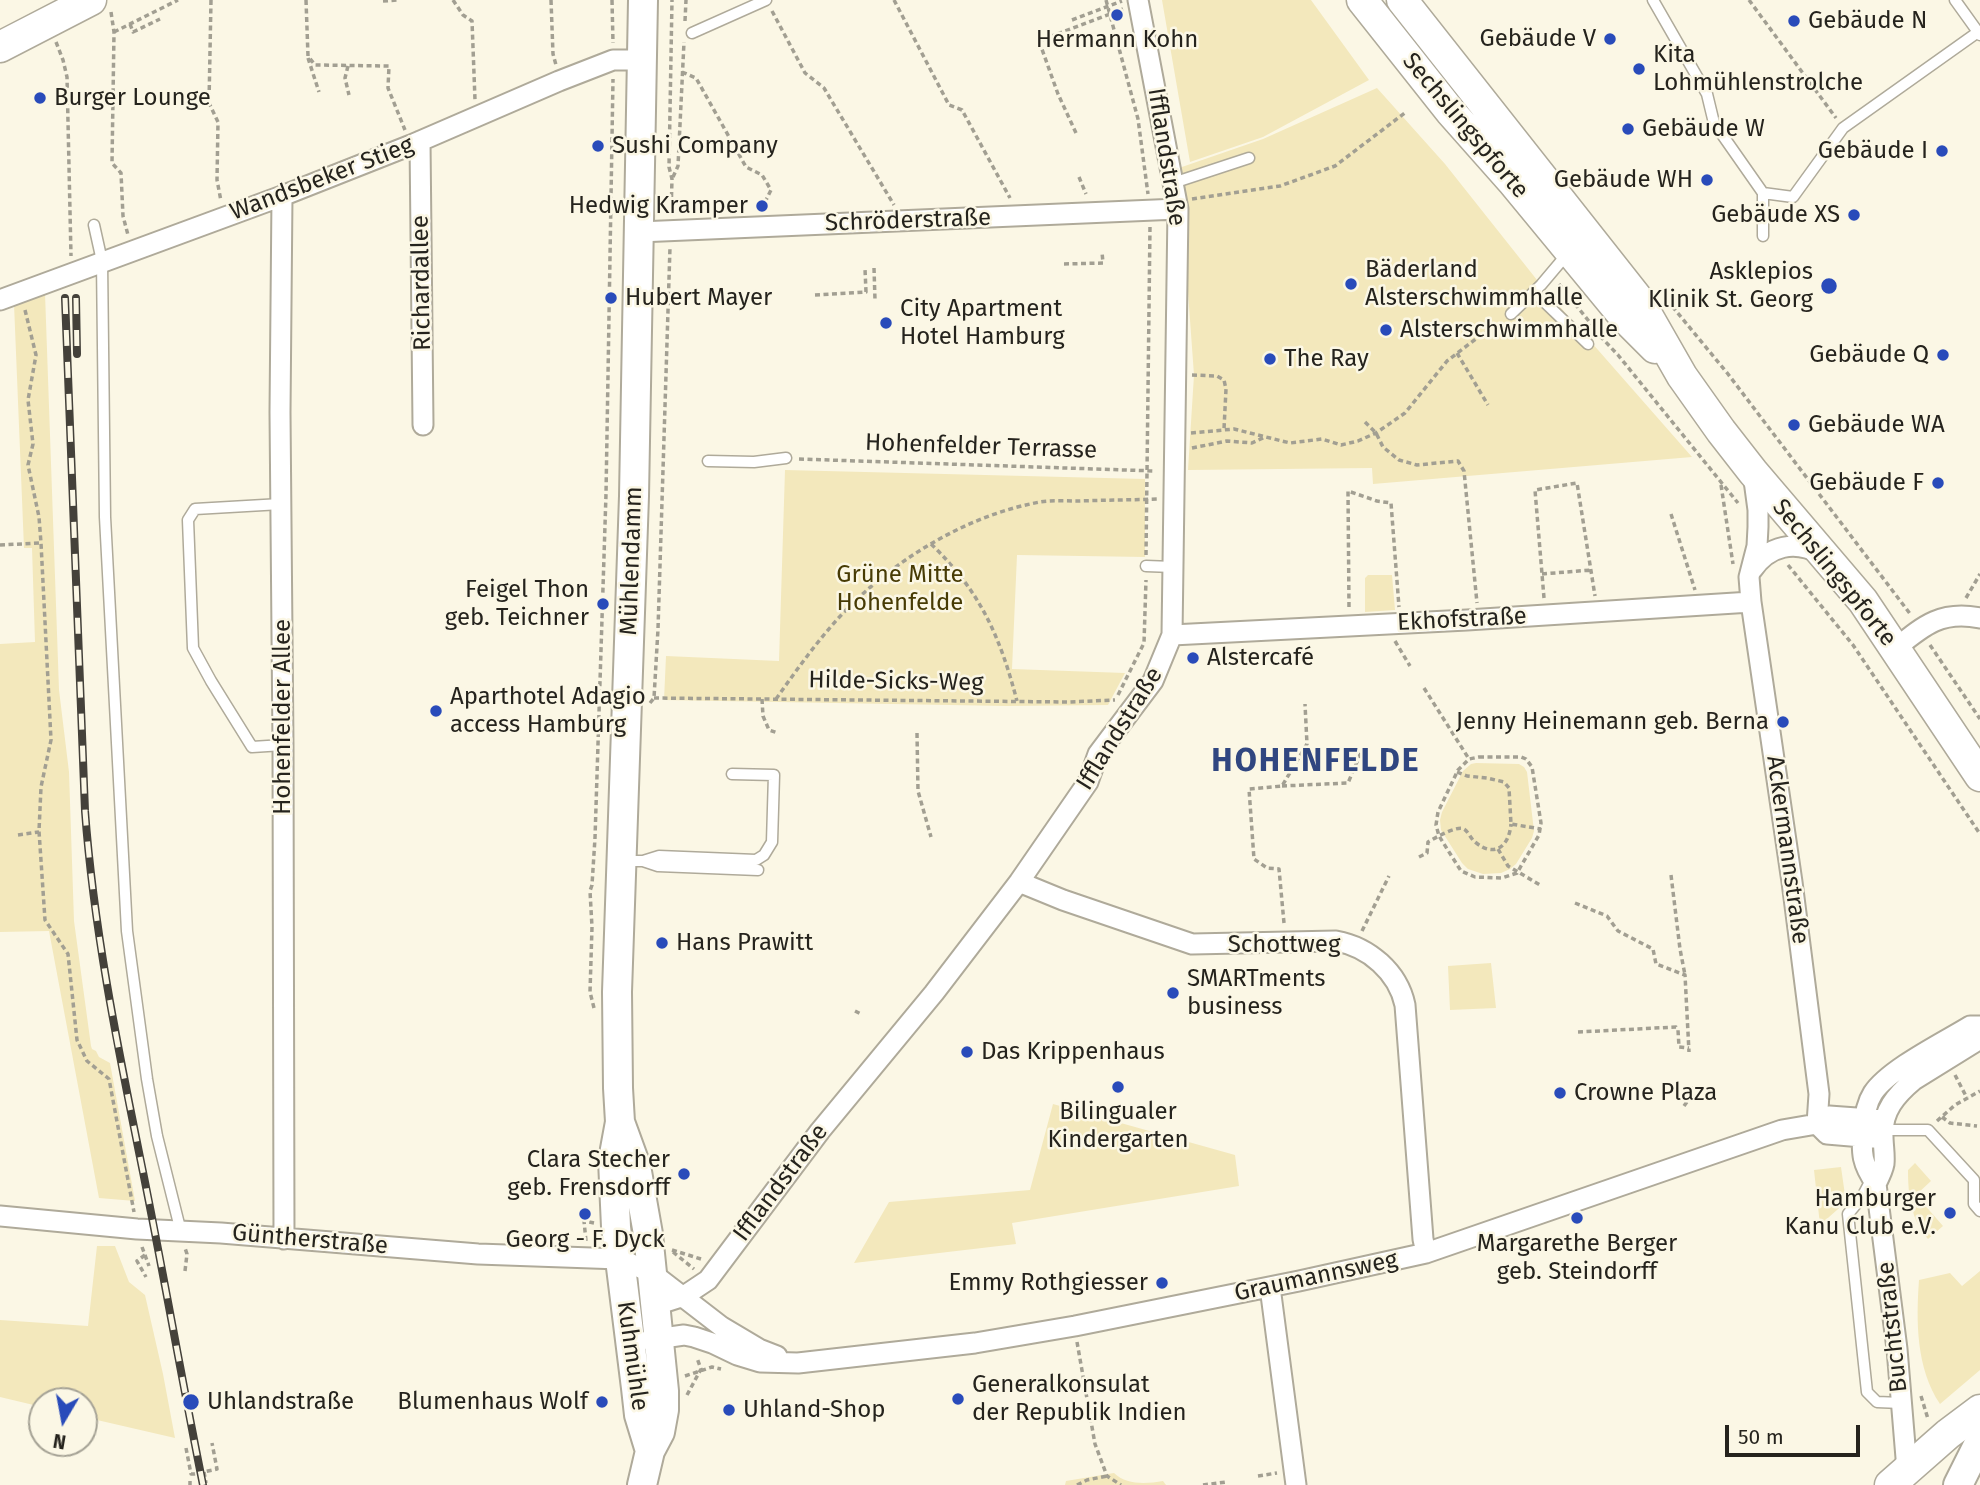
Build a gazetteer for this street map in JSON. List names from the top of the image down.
{
  "streets": {
    "main road": ["Sechslingspforte", "Mühlendamm", "Kuhmühle"],
    "street": [
      "Ifflandstraße",
      "Wandsbeker Stieg",
      "Schröderstraße",
      "Richardallee",
      "Ekhofstraße",
      "Hohenfelder Allee",
      "Ackermannstraße",
      "Schottweg",
      "Güntherstraße",
      "Graumannsweg",
      "Buchtstraße"
    ],
    "path": ["Hohenfelder Terrasse", "Hilde-Sicks-Weg"]
  },
  "crossings": [
    ["Sechslingspforte", "Ackermannstraße"],
    ["Ifflandstraße", "Schröderstraße"],
    ["Ifflandstraße", "Hohenfelder Terrasse"],
    ["Ifflandstraße", "Ekhofstraße"],
    ["Ifflandstraße", "Hilde-Sicks-Weg"],
    ["Ifflandstraße", "Schottweg"],
    ["Ifflandstraße", "Graumannsweg"],
    ["Ifflandstraße", "Kuhmühle"],
    ["Wandsbeker Stieg", "Richardallee"],
    ["Wandsbeker Stieg", "Mühlendamm"],
    ["Wandsbeker Stieg", "Hohenfelder Allee"],
    ["Schröderstraße", "Mühlendamm"],
    ["Mühlendamm", "Güntherstraße"],
    ["Mühlendamm", "Graumannsweg"],
    ["Mühlendamm", "Kuhmühle"],
    ["Ekhofstraße", "Ackermannstraße"],
    ["Hohenfelder Allee", "Güntherstraße"],
    ["Ackermannstraße", "Graumannsweg"],
    ["Schottweg", "Graumannsweg"],
    ["Güntherstraße", "Graumannsweg"],
    ["Güntherstraße", "Kuhmühle"],
    ["Graumannsweg", "Kuhmühle"]
  ],
  "districts": ["HOHENFELDE"],
  "parks": ["Grüne Mitte Hohenfelde"],
  "places": [
    "Hermann Kohn",
    "Gebäude N",
    "Gebäude V",
    "Kita Lohmühlenstrolche",
    "Burger Lounge",
    "Gebäude W",
    "Sushi Company",
    "Gebäude I",
    "Gebäude WH",
    "Hedwig Kramper",
    "Gebäude XS",
    "Bäderland Alsterschwimmhalle",
    "Asklepios Klinik St. Georg",
    "Hubert Mayer",
    "City Apartment Hotel Hamburg",
    "Alsterschwimmhalle",
    "Gebäude Q",
    "The Ray",
    "Gebäude WA",
    "Gebäude F",
    "Feigel Thon geb. Teichner",
    "Alstercafé",
    "Aparthotel Adagio access Hamburg",
    "Jenny Heinemann geb. Berna",
    "Hans Prawitt",
    "SMARTments business",
    "Das Krippenhaus",
    "Bilingualer Kindergarten",
    "Crowne Plaza",
    "Clara Stecher geb. Frensdorff",
    "Hamburger Kanu Club e.V.",
    "Georg - F. Dyck",
    "Margarethe Berger geb. Steindorff",
    "Emmy Rothgiesser",
    "Generalkonsulat der Republik Indien",
    "Uhlandstraße",
    "Blumenhaus Wolf",
    "Uhland-Shop"
  ],
  "scale_bar": "50 m",
  "north": "bottom"
}
